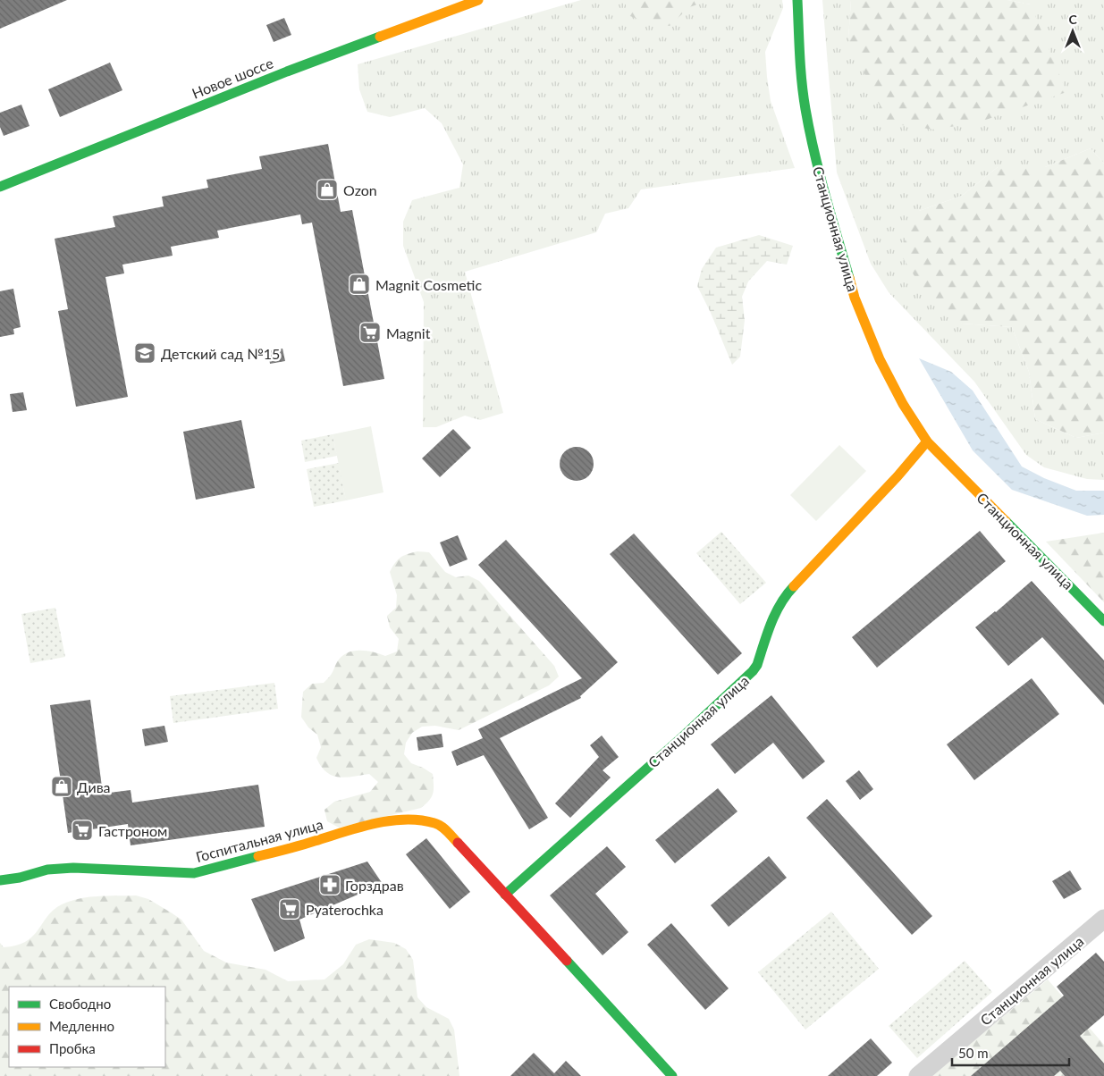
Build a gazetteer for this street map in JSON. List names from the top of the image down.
{
  "streets": {
    "street": ["Новое шоссе", "Станционная улица", "Госпитальная улица"]
  },
  "crossings": [
    ["Станционная улица", "Госпитальная улица"]
  ],
  "places": {
    "shop": ["Ozon", "Magnit Cosmetic", "Дива"],
    "supermarket": ["Magnit", "Гастроном", "Pyaterochka"],
    "school or university": ["Детский сад №15"],
    "pharmacy": ["Горздрав"]
  },
  "legend": ["Свободно", "Медленно", "Пробка"],
  "scale_bar": "50 m",
  "north": "top"
}
